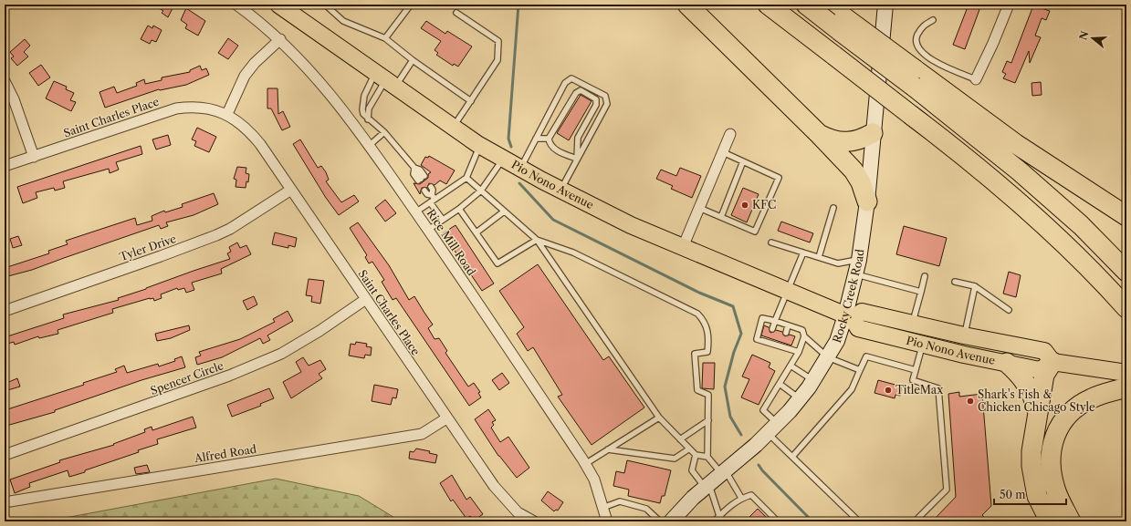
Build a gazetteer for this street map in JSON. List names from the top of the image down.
{
  "streets": {
    "main road": ["Pio Nono Avenue"],
    "street": [
      "Saint Charles Place",
      "Rice Mill Road",
      "Tyler Drive",
      "Rocky Creek Road",
      "Spencer Circle",
      "Alfred Road"
    ]
  },
  "crossings": [
    ["Saint Charles Place", "Tyler Drive"],
    ["Saint Charles Place", "Spencer Circle"],
    ["Saint Charles Place", "Alfred Road"],
    ["Pio Nono Avenue", "Rocky Creek Road"]
  ],
  "places": ["KFC", "TitleMax", "Shark's Fish & Chicken Chicago Style"],
  "scale_bar": "50 m",
  "north": "left"
}
